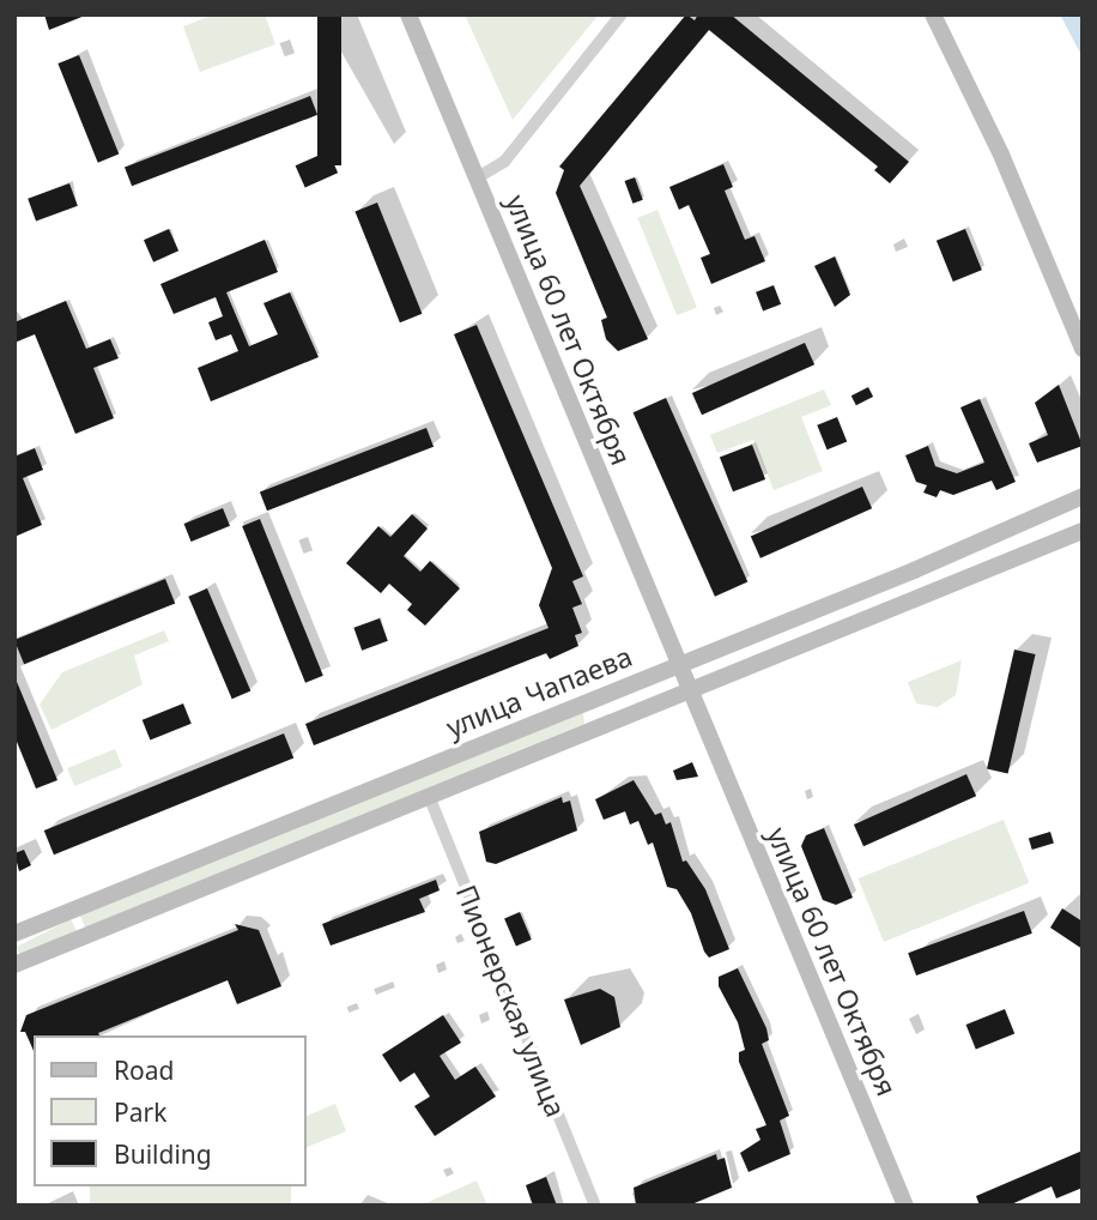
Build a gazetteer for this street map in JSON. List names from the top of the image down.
{
  "streets": {
    "main road": ["улица 60 лет Октября", "улица Чапаева"],
    "street": ["Пионерская улица"]
  },
  "crossings": [
    ["улица 60 лет Октября", "улица Чапаева"],
    ["улица Чапаева", "Пионерская улица"]
  ],
  "legend": ["Road", "Park", "Building"]
}
